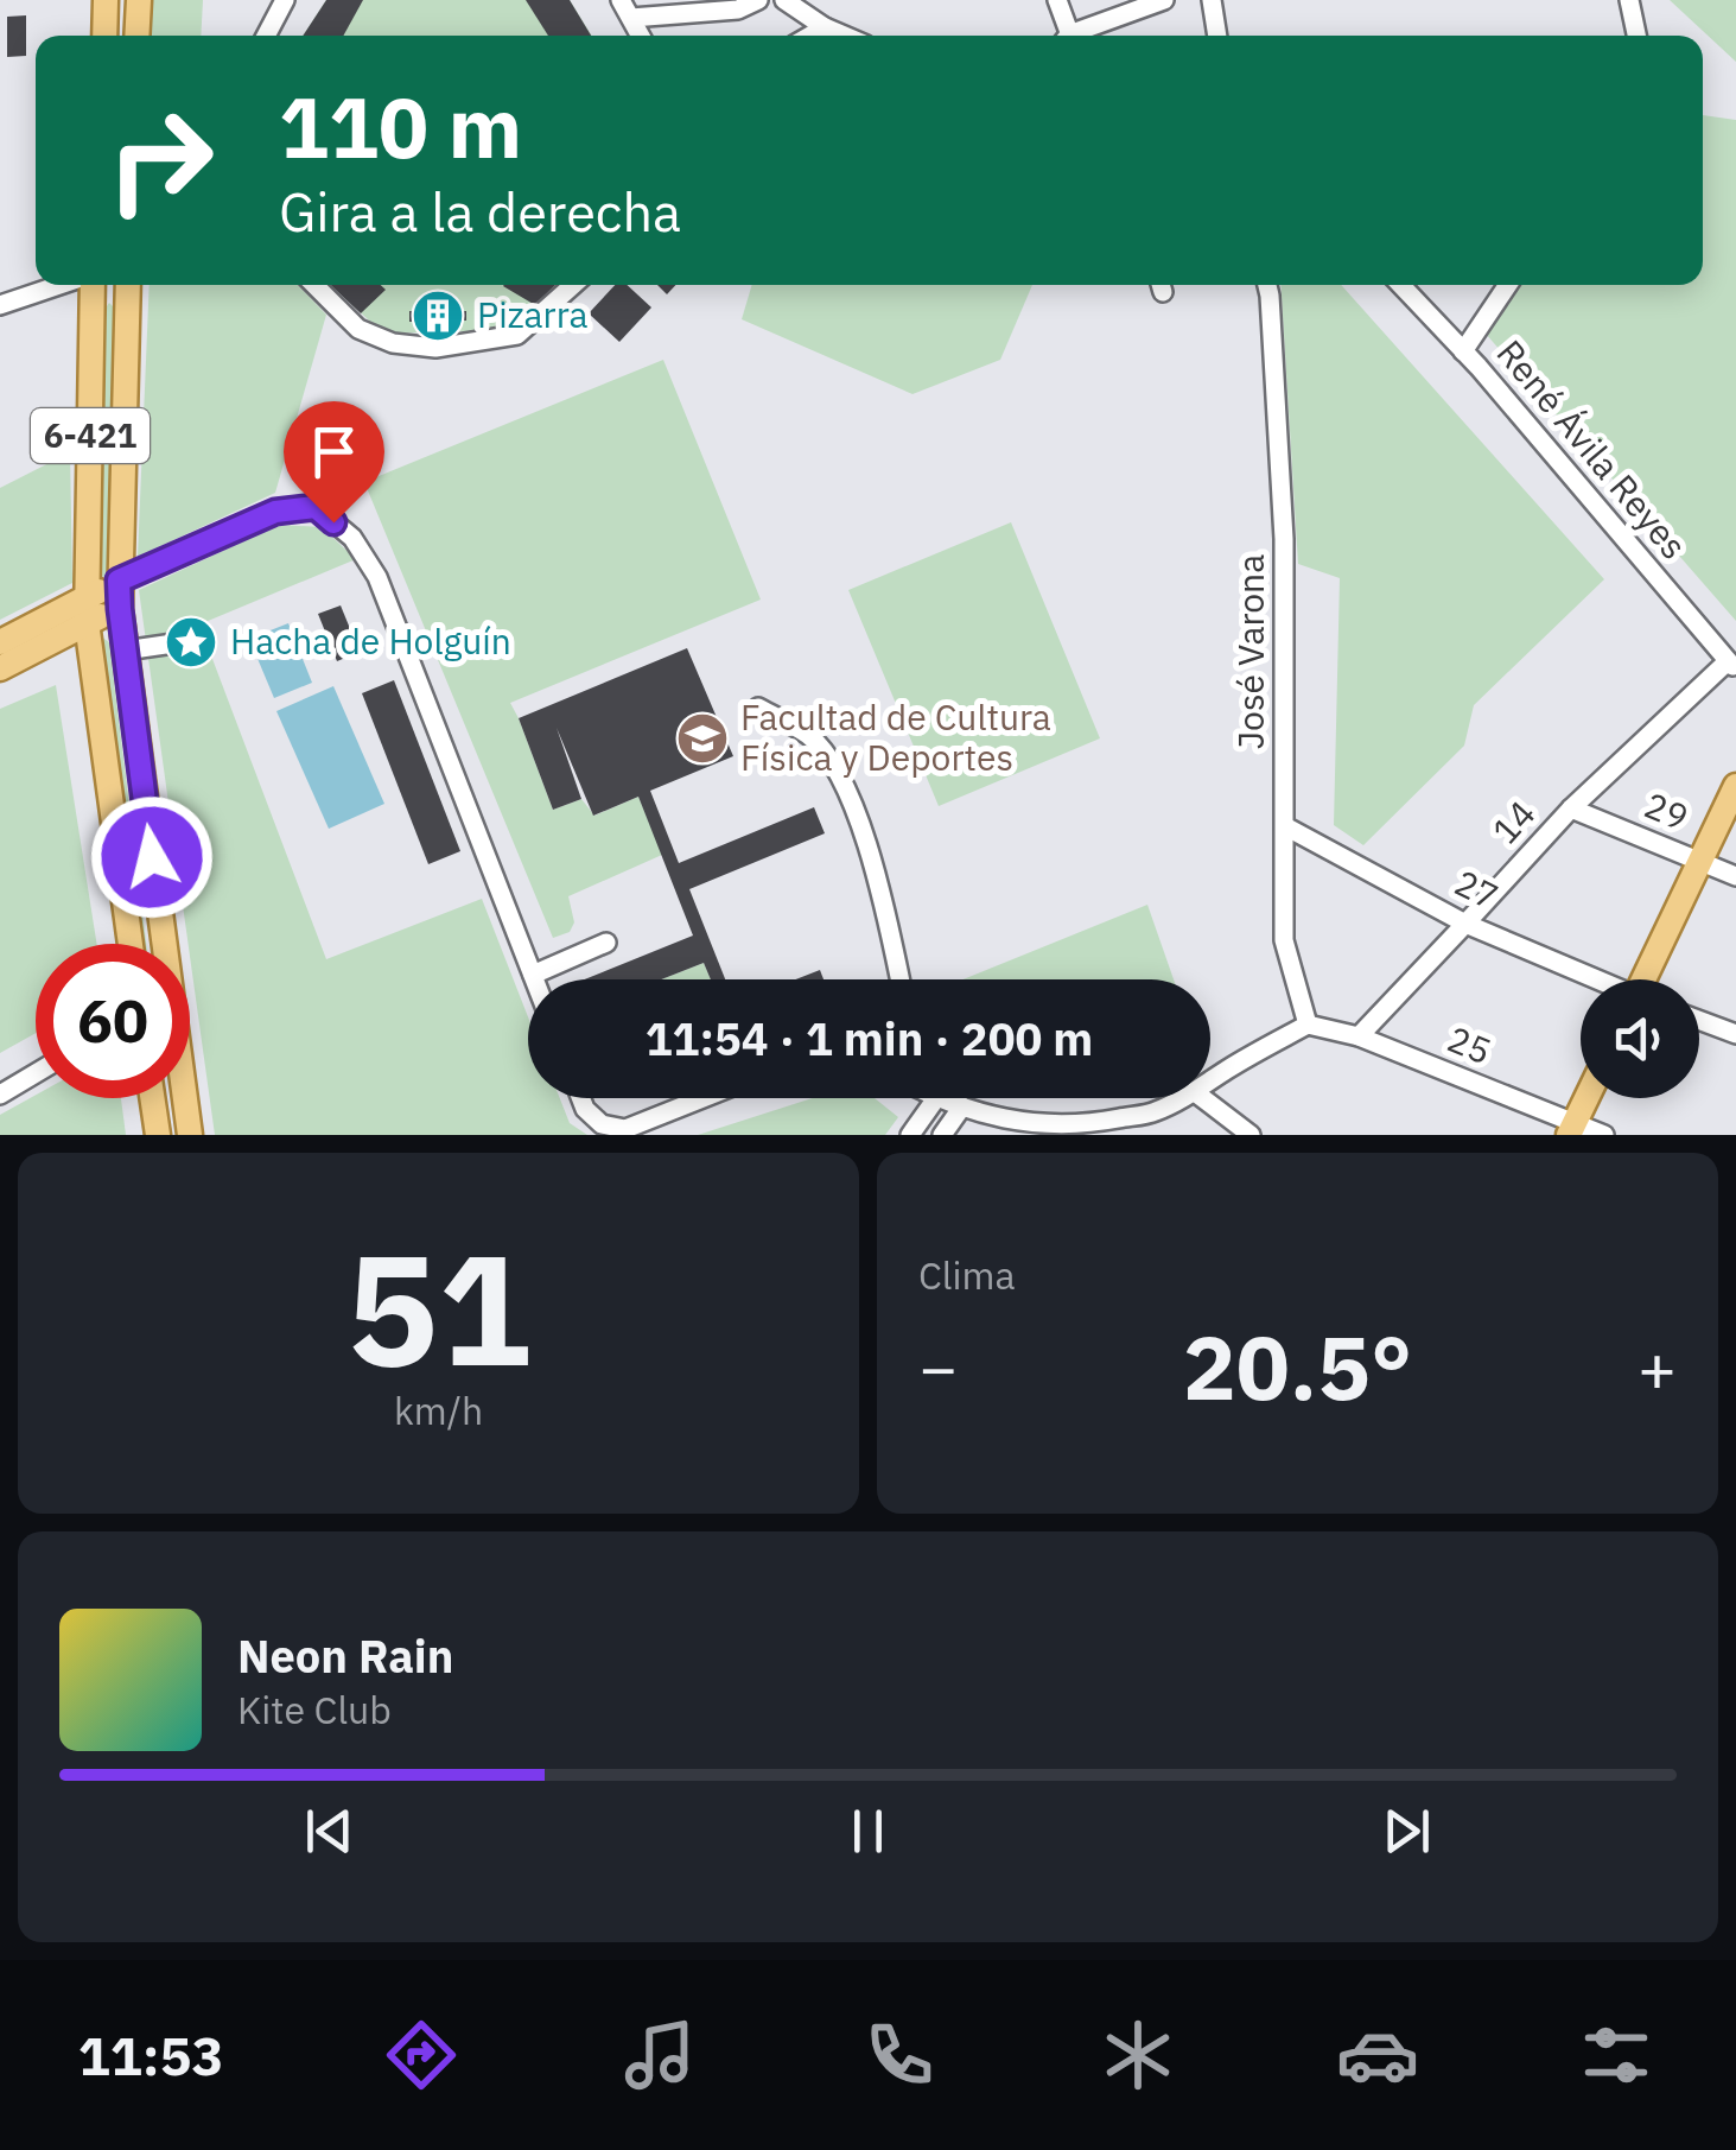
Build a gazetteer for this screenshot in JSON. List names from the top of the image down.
{
  "streets": {
    "main road": ["6-421"],
    "street": [
      "René Ávila Reyes",
      "José Varona",
      "29",
      "14",
      "27",
      "25"
    ]
  },
  "crossings": [
    ["René Ávila Reyes", "14"],
    ["José Varona", "27"],
    ["José Varona", "25"],
    ["29", "14"],
    ["14", "27"],
    ["14", "25"]
  ],
  "places": {
    "building": ["Pizarra"],
    "place": ["Hacha de Holguín"],
    "school or university": ["Facultad de Cultura Física y Deportes"]
  },
  "page": {
    "turn": ["110 m", "Gira a la derecha"],
    "limit": "60",
    "trip": "11:54 · 1 min · 200 m",
    "tile": [
      ["51", "km/h"],
      "Clima"
    ],
    "heat": ["−", "20.5°", "+"],
    "song": ["Neon Rain", "Kite Club"],
    "tabs": "11:53"
  }
}
